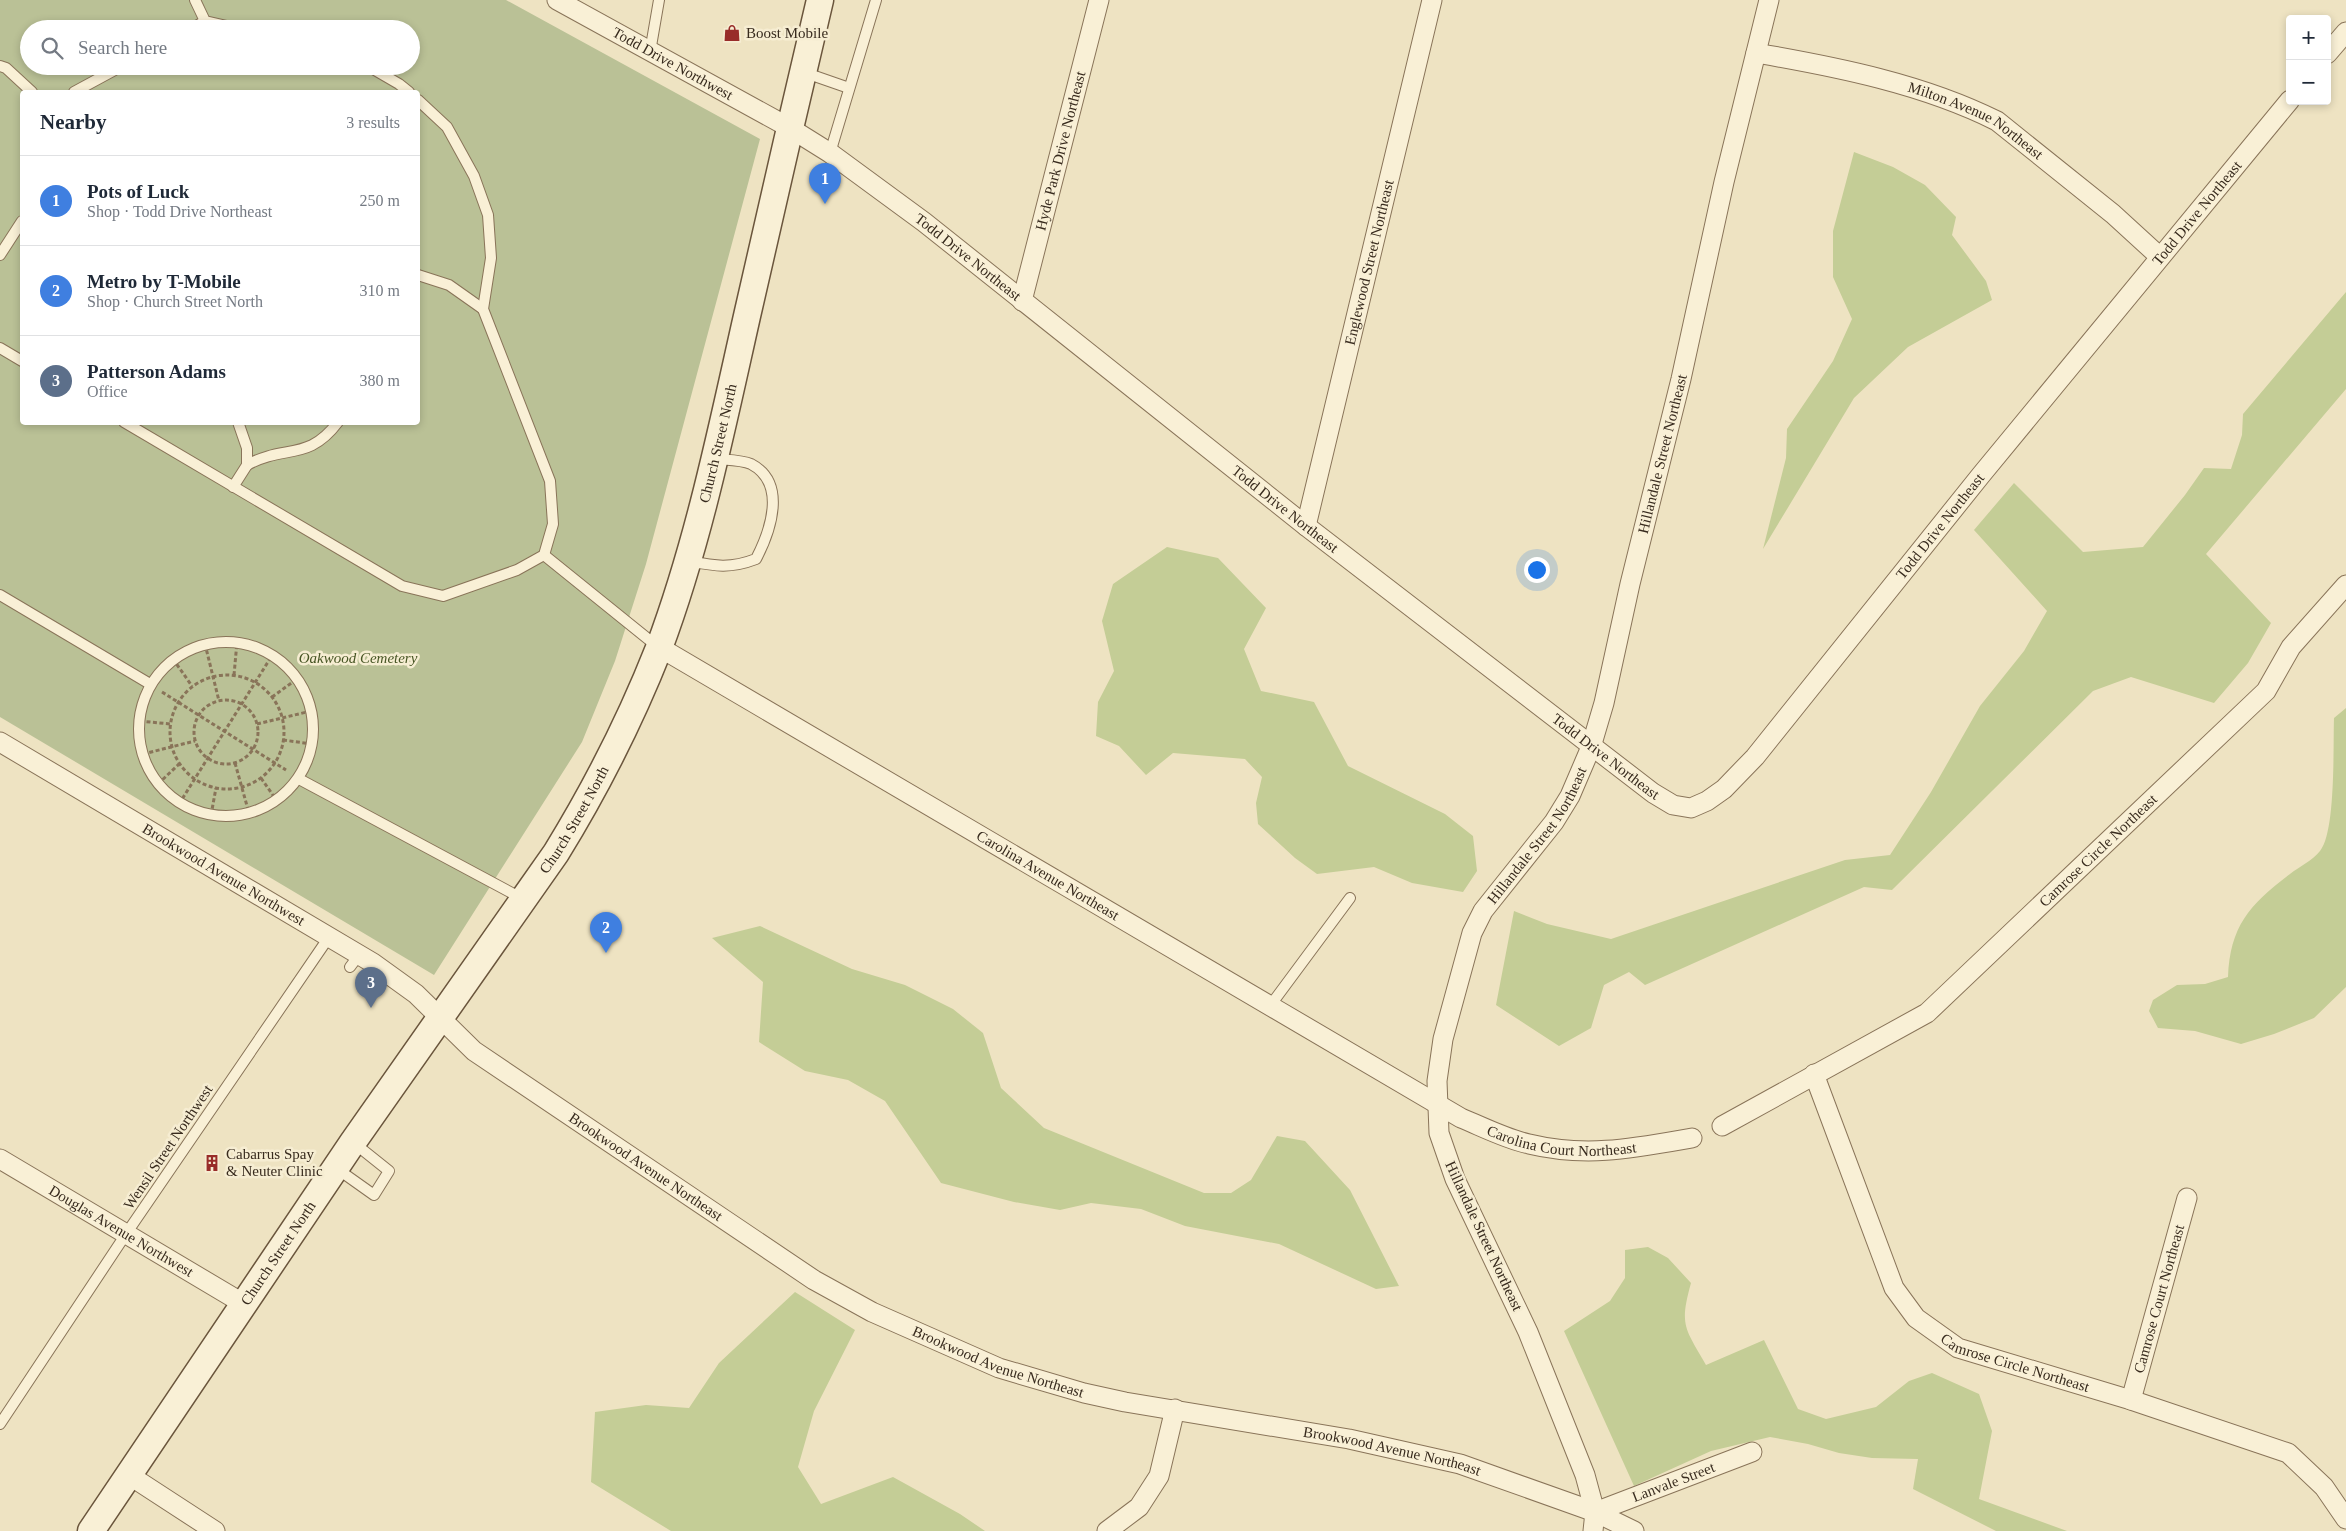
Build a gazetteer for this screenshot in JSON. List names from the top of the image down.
{
  "streets": {
    "main road": ["Church Street North"],
    "street": [
      "Todd Drive Northwest",
      "Milton Avenue Northeast",
      "Hyde Park Drive Northeast",
      "Todd Drive Northeast",
      "Englewood Street Northeast",
      "Hillandale Street Northeast",
      "Camrose Circle Northeast",
      "Brookwood Avenue Northwest",
      "Carolina Avenue Northeast",
      "Carolina Court Northeast",
      "Brookwood Avenue Northeast",
      "Douglas Avenue Northwest",
      "Camrose Court Northeast",
      "Lanvale Street"
    ],
    "lane": ["Wensil Street Northwest"]
  },
  "crossings": [
    ["Todd Drive Northwest", "Todd Drive Northeast"],
    ["Todd Drive Northwest", "Church Street North"],
    ["Milton Avenue Northeast", "Todd Drive Northeast"],
    ["Milton Avenue Northeast", "Hillandale Street Northeast"],
    ["Hyde Park Drive Northeast", "Todd Drive Northeast"],
    ["Todd Drive Northeast", "Englewood Street Northeast"],
    ["Todd Drive Northeast", "Church Street North"],
    ["Todd Drive Northeast", "Hillandale Street Northeast"],
    ["Church Street North", "Brookwood Avenue Northwest"],
    ["Church Street North", "Carolina Avenue Northeast"],
    ["Church Street North", "Brookwood Avenue Northeast"],
    ["Church Street North", "Douglas Avenue Northwest"],
    ["Hillandale Street Northeast", "Carolina Avenue Northeast"],
    ["Hillandale Street Northeast", "Carolina Court Northeast"],
    ["Hillandale Street Northeast", "Brookwood Avenue Northeast"],
    ["Hillandale Street Northeast", "Lanvale Street"],
    ["Camrose Circle Northeast", "Camrose Court Northeast"],
    ["Brookwood Avenue Northwest", "Wensil Street Northwest"],
    ["Brookwood Avenue Northwest", "Brookwood Avenue Northeast"],
    ["Carolina Avenue Northeast", "Carolina Court Northeast"],
    ["Wensil Street Northwest", "Douglas Avenue Northwest"],
    ["Brookwood Avenue Northeast", "Lanvale Street"]
  ],
  "parks": ["Oakwood Cemetery"],
  "places": {
    "shop": ["Boost Mobile"],
    "building": ["Cabarrus Spay & Neuter Clinic"]
  },
  "page": {
    "map_buttons": ["+", "−"],
    "search": "Search here",
    "heading": ["Nearby", "3 results"],
    "list": [
      {
        "mark": "1",
        "name": "Pots of Luck",
        "note": "Shop · Todd Drive Northeast",
        "value": "250 m"
      },
      {
        "mark": "2",
        "name": "Metro by T-Mobile",
        "note": "Shop · Church Street North",
        "value": "310 m"
      },
      {
        "mark": "3",
        "name": "Patterson Adams",
        "note": "Office",
        "value": "380 m"
      }
    ],
    "pins": ["1", "2", "3"]
  }
}
